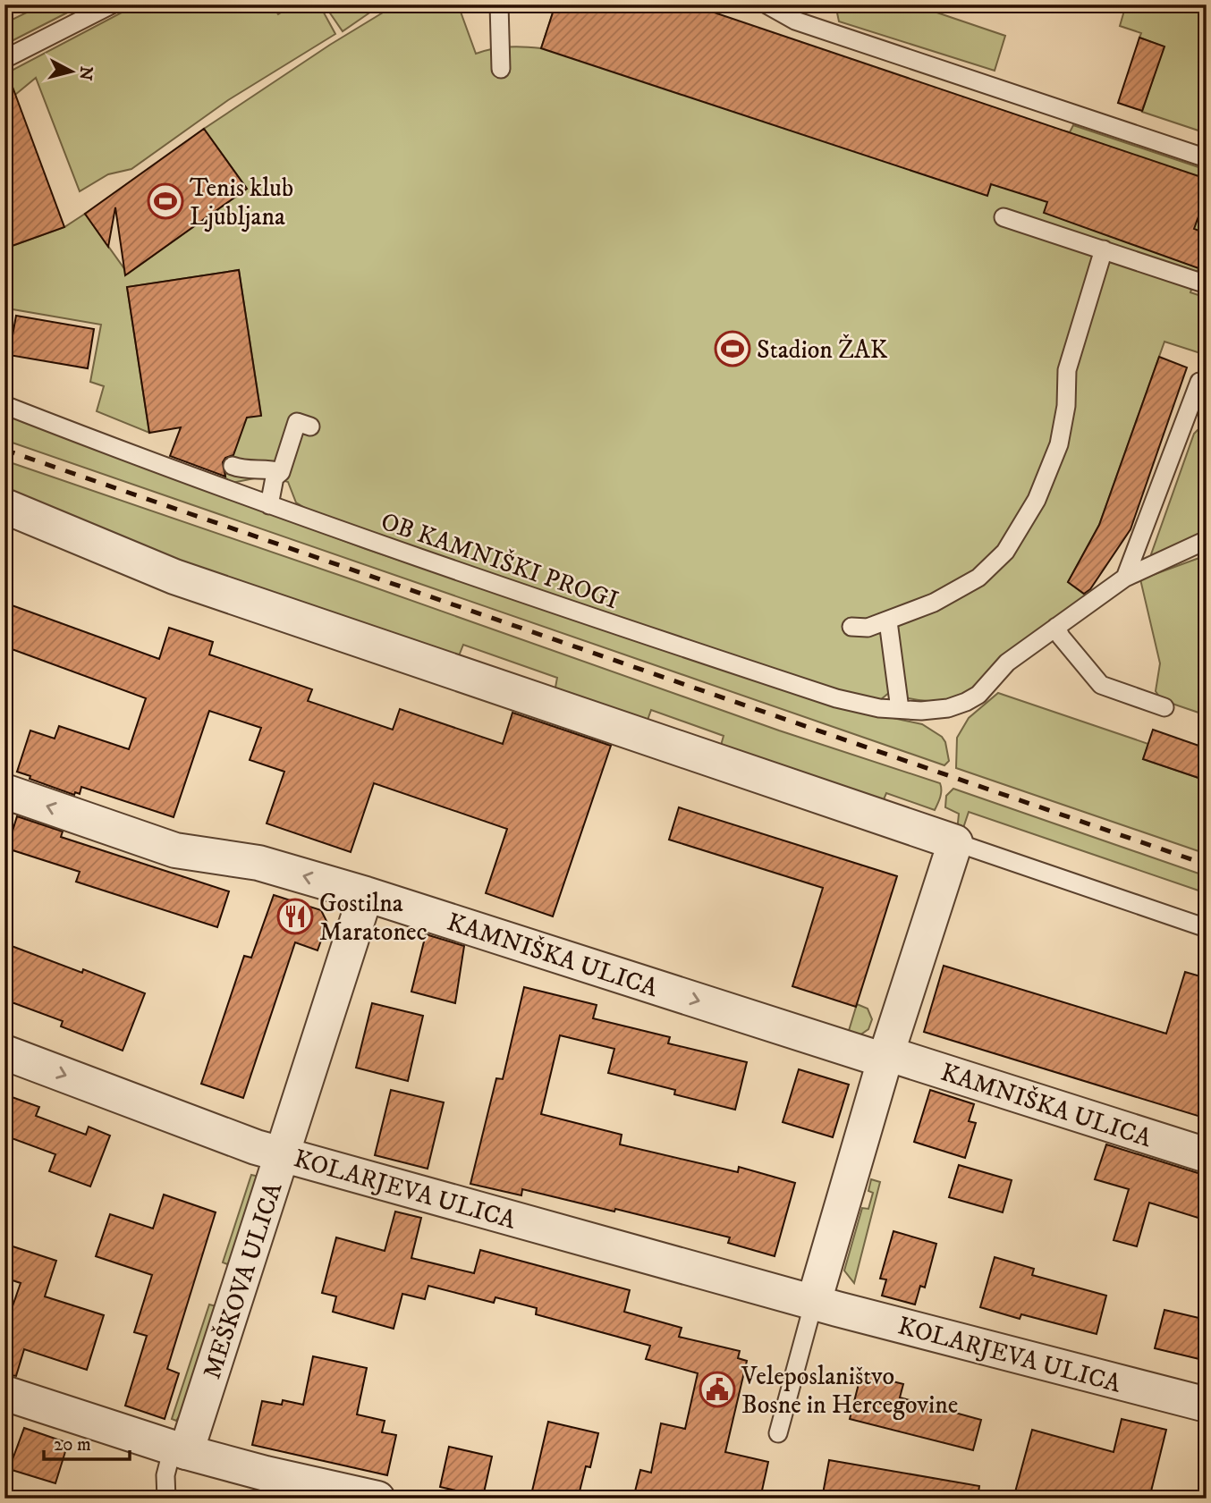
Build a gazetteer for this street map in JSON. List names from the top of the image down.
{
  "streets": {
    "street": ["KAMNIŠKA ULICA", "KOLARJEVA ULICA", "MEŠKOVA ULICA"],
    "lane": ["OB KAMNIŠKI PROGI"]
  },
  "crossings": [
    ["KAMNIŠKA ULICA", "MEŠKOVA ULICA"],
    ["KOLARJEVA ULICA", "MEŠKOVA ULICA"]
  ],
  "places": {
    "sports": ["Tenis klub Ljubljana", "Stadion ŽAK"],
    "restaurant": ["Gostilna Maratonec"],
    "public building": ["Veleposlaništvo Bosne in Hercegovine"]
  },
  "scale_bar": "20 m",
  "north": "right"
}
